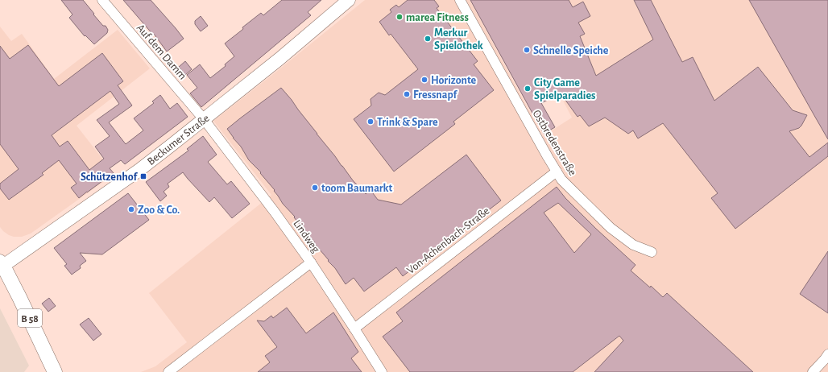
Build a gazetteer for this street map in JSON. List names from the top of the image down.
{
  "streets": {
    "main road": ["B 58"],
    "street": [
      "Auf dem Damm",
      "Beckumer Straße",
      "Ostbredenstraße",
      "Lindweg",
      "Von-Achenbach-Straße"
    ]
  },
  "crossings": [
    ["Auf dem Damm", "Beckumer Straße"],
    ["Auf dem Damm", "Lindweg"],
    ["Beckumer Straße", "Lindweg"],
    ["Beckumer Straße", "B 58"],
    ["Ostbredenstraße", "Von-Achenbach-Straße"],
    ["Lindweg", "Von-Achenbach-Straße"]
  ],
  "places": {
    "other": [
      "marea Fitness",
      "Merkur Spielothek",
      "Schnelle Speiche",
      "Horizonte",
      "City Game Spielparadies",
      "Fressnapf",
      "Trink & Spare",
      "toom Baumarkt",
      "Zoo & Co."
    ],
    "transit": ["Schützenhof"]
  }
}
